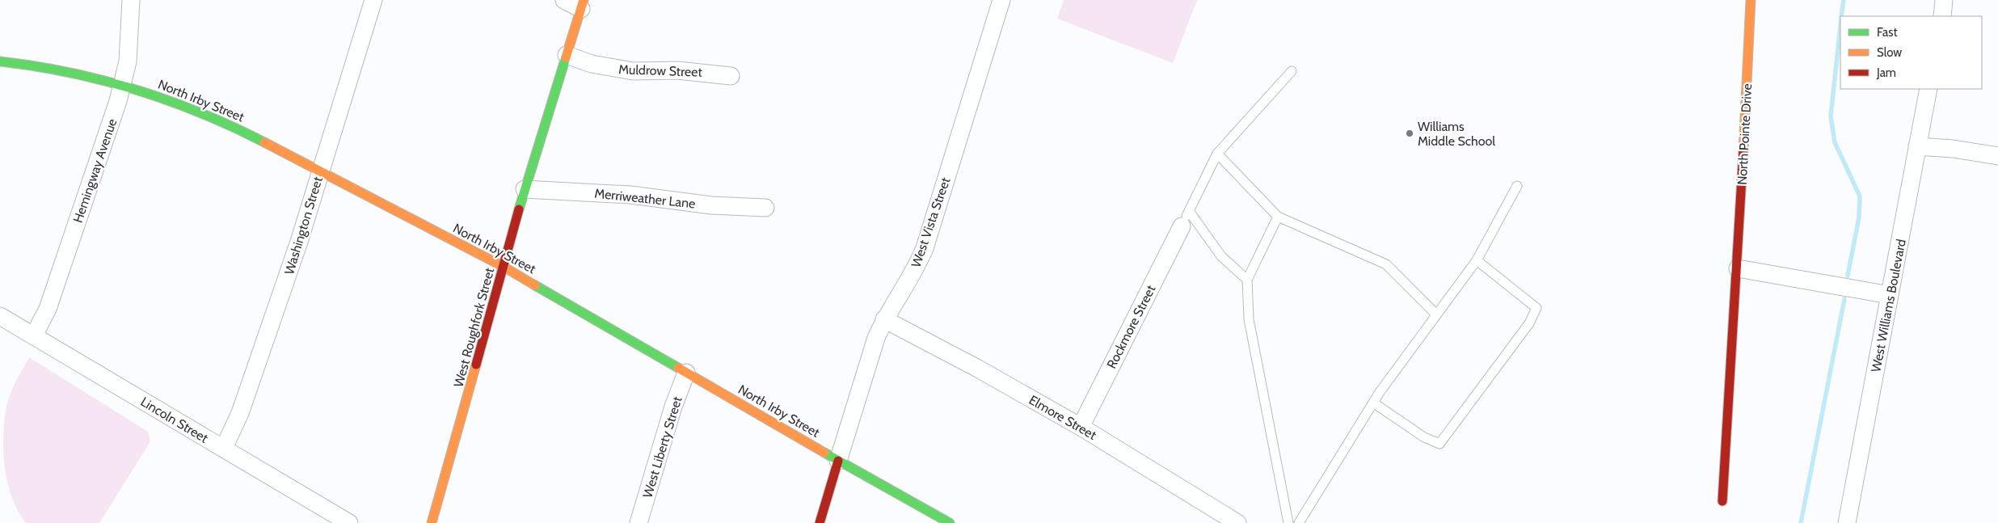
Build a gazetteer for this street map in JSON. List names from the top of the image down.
{
  "streets": {
    "street": [
      "Muldrow Street",
      "North Irby Street",
      "North Pointe Drive",
      "Hemingway Avenue",
      "Merriweather Lane",
      "West Vista Street",
      "Washington Street",
      "West Williams Boulevard",
      "Rockmore Street",
      "West Roughfork Street",
      "Elmore Street",
      "Lincoln Street",
      "West Liberty Street"
    ]
  },
  "crossings": [
    ["Muldrow Street", "West Roughfork Street"],
    ["North Irby Street", "Hemingway Avenue"],
    ["North Irby Street", "West Vista Street"],
    ["North Irby Street", "Washington Street"],
    ["North Irby Street", "West Roughfork Street"],
    ["North Irby Street", "West Liberty Street"],
    ["Hemingway Avenue", "Lincoln Street"],
    ["Merriweather Lane", "West Roughfork Street"],
    ["West Vista Street", "Elmore Street"],
    ["Washington Street", "Lincoln Street"],
    ["Rockmore Street", "Elmore Street"]
  ],
  "places": ["Williams Middle School"],
  "legend": ["Fast", "Slow", "Jam"]
}
